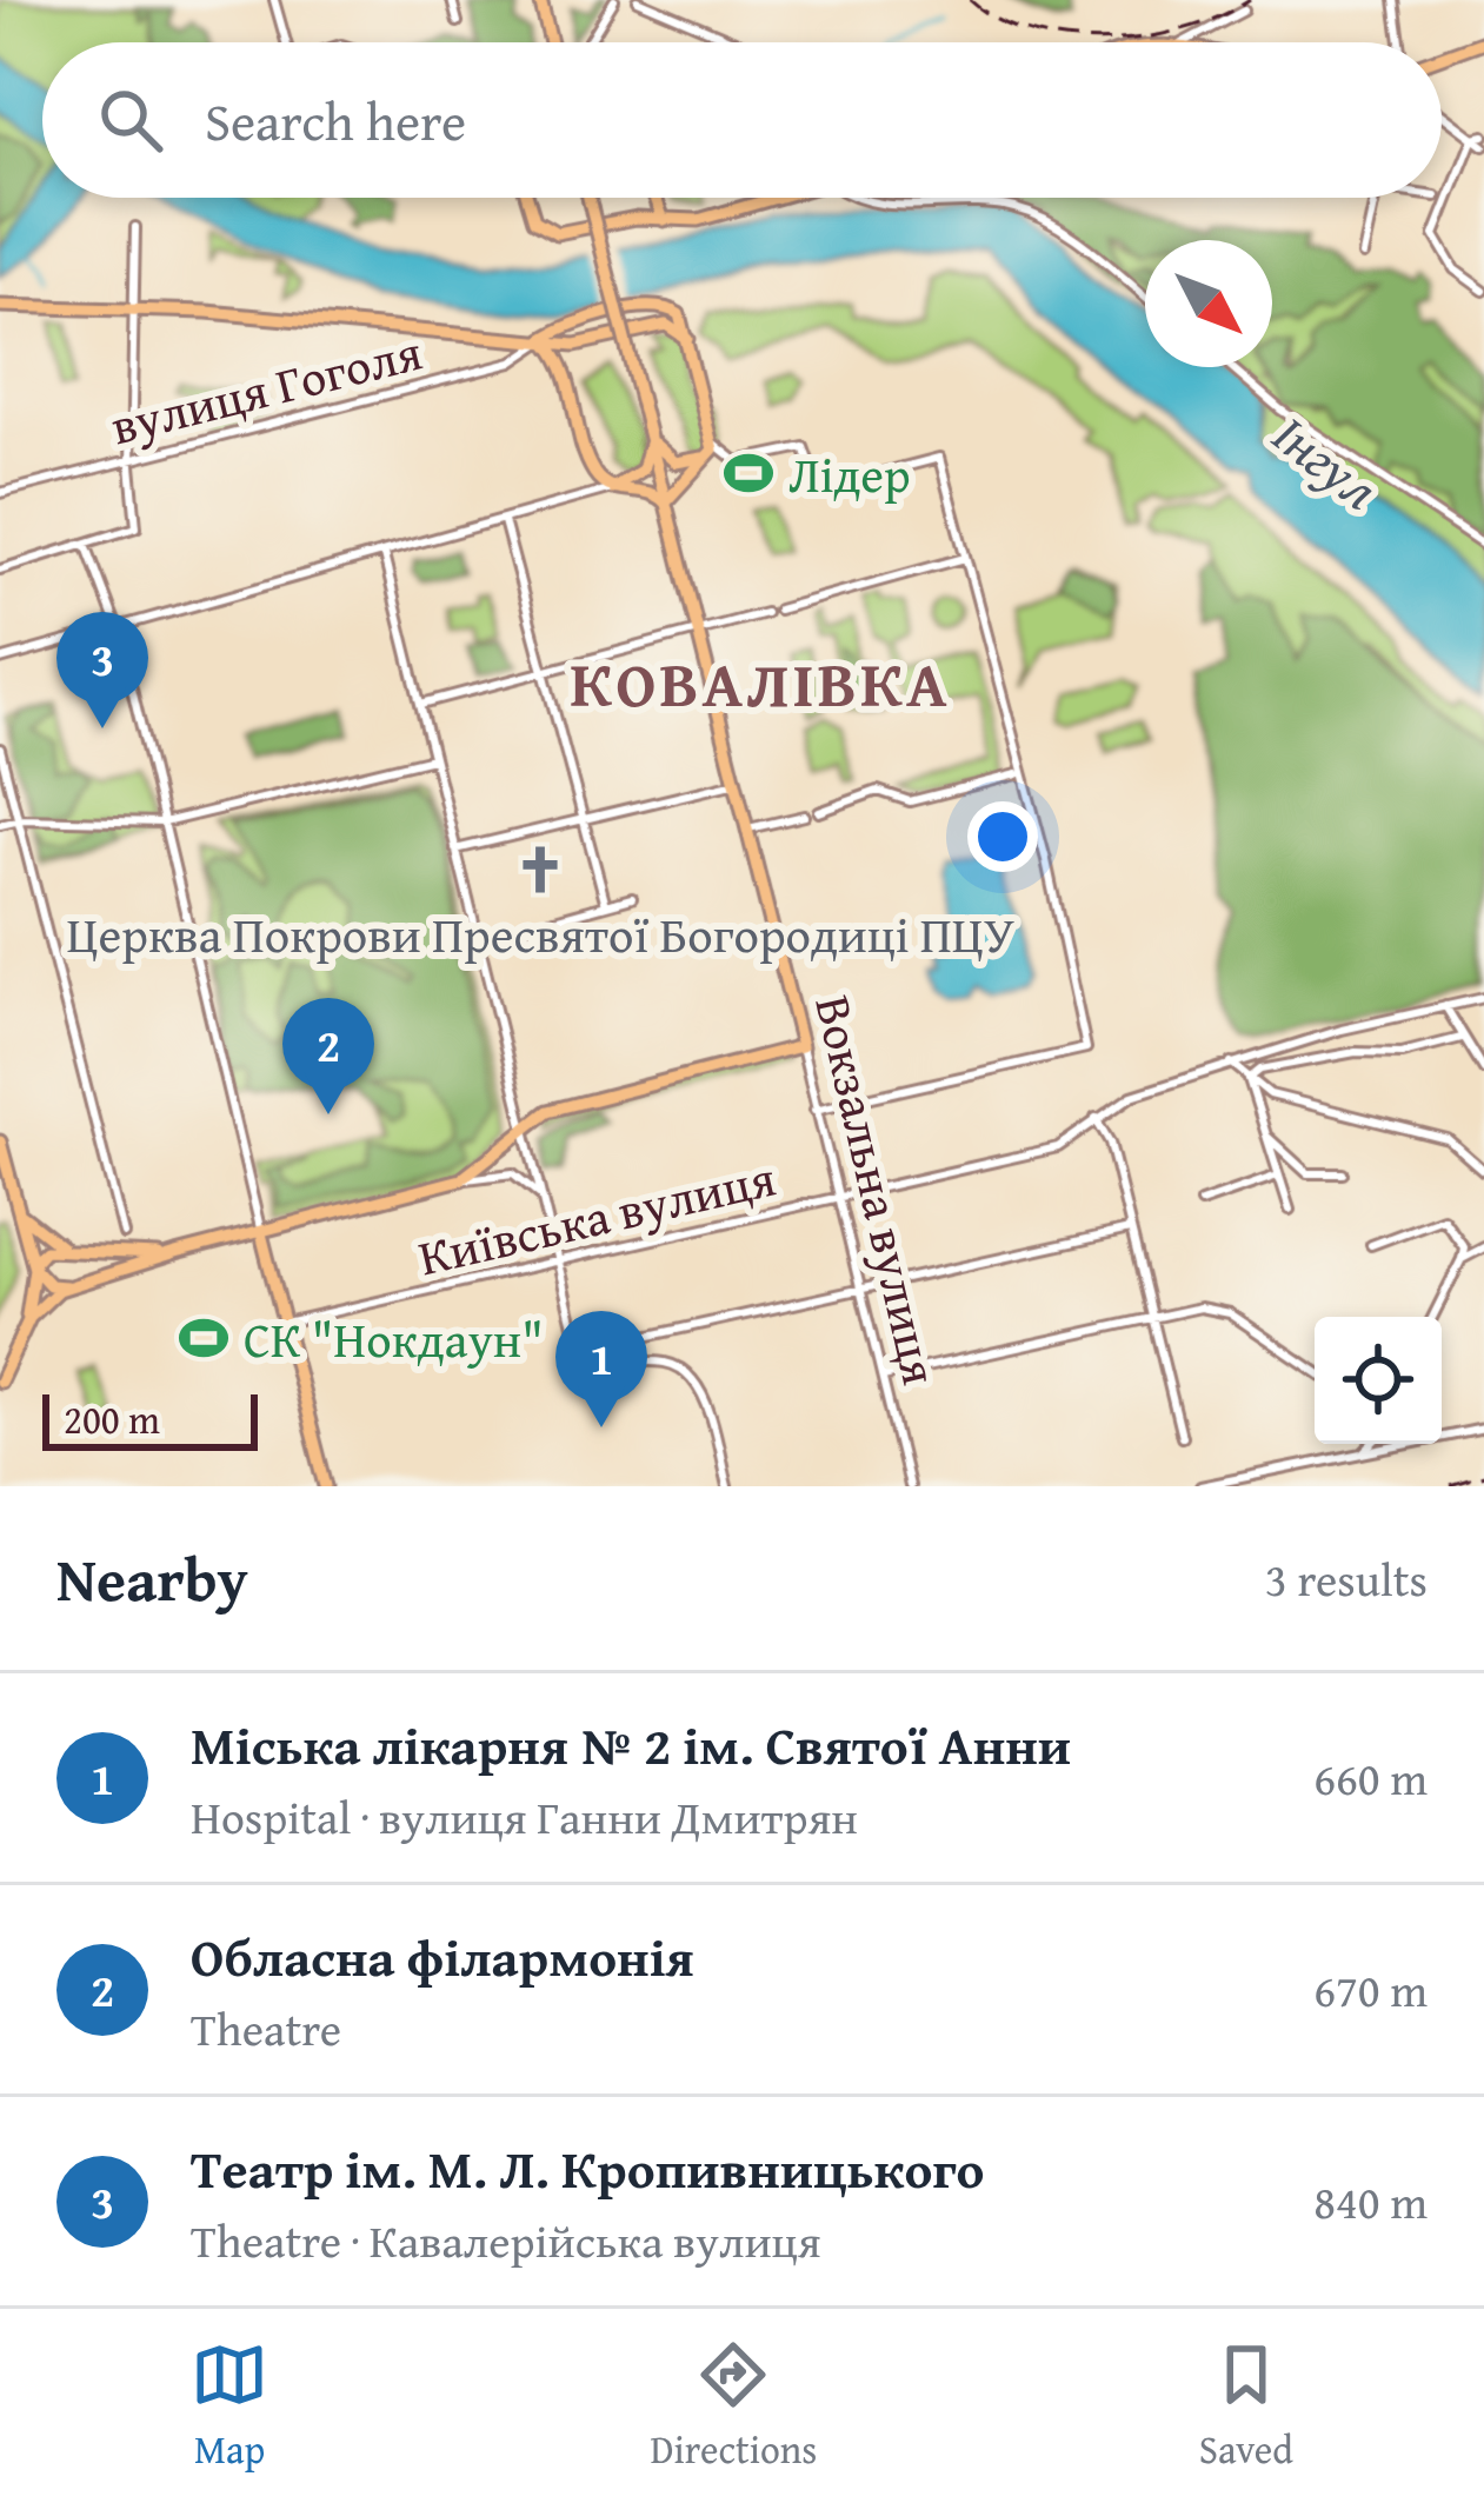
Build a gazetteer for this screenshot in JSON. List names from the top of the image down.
{
  "streets": {
    "main road": ["Вокзальна вулиця"],
    "street": ["вулиця Гоголя", "Київська вулиця"]
  },
  "crossings": [
    ["Вокзальна вулиця", "Київська вулиця"]
  ],
  "districts": ["КОВАЛІВКА"],
  "water": ["Інгул"],
  "places": {
    "sports": ["Лідер", "СК \"Нокдаун\""],
    "church": ["Церква Покрови Пресвятої Богородиці ПЦУ"]
  },
  "scale_bar": "200 m",
  "north": "bottom right",
  "page": {
    "search": "Search here",
    "pins": ["3", "2", "1"],
    "scale": "200 m",
    "heading": ["Nearby", "3 results"],
    "list": [
      {
        "mark": "1",
        "name": "Міська лікарня № 2 ім. Святої Анни",
        "note": "Hospital · вулиця Ганни Дмитрян",
        "value": "660 m"
      },
      {
        "mark": "2",
        "name": "Обласна філармонія",
        "note": "Theatre",
        "value": "670 m"
      },
      {
        "mark": "3",
        "name": "Театр ім. М. Л. Кропивницького",
        "note": "Theatre · Кавалерійська вулиця",
        "value": "840 m"
      }
    ],
    "nav": ["Map", "Directions", "Saved"]
  }
}
